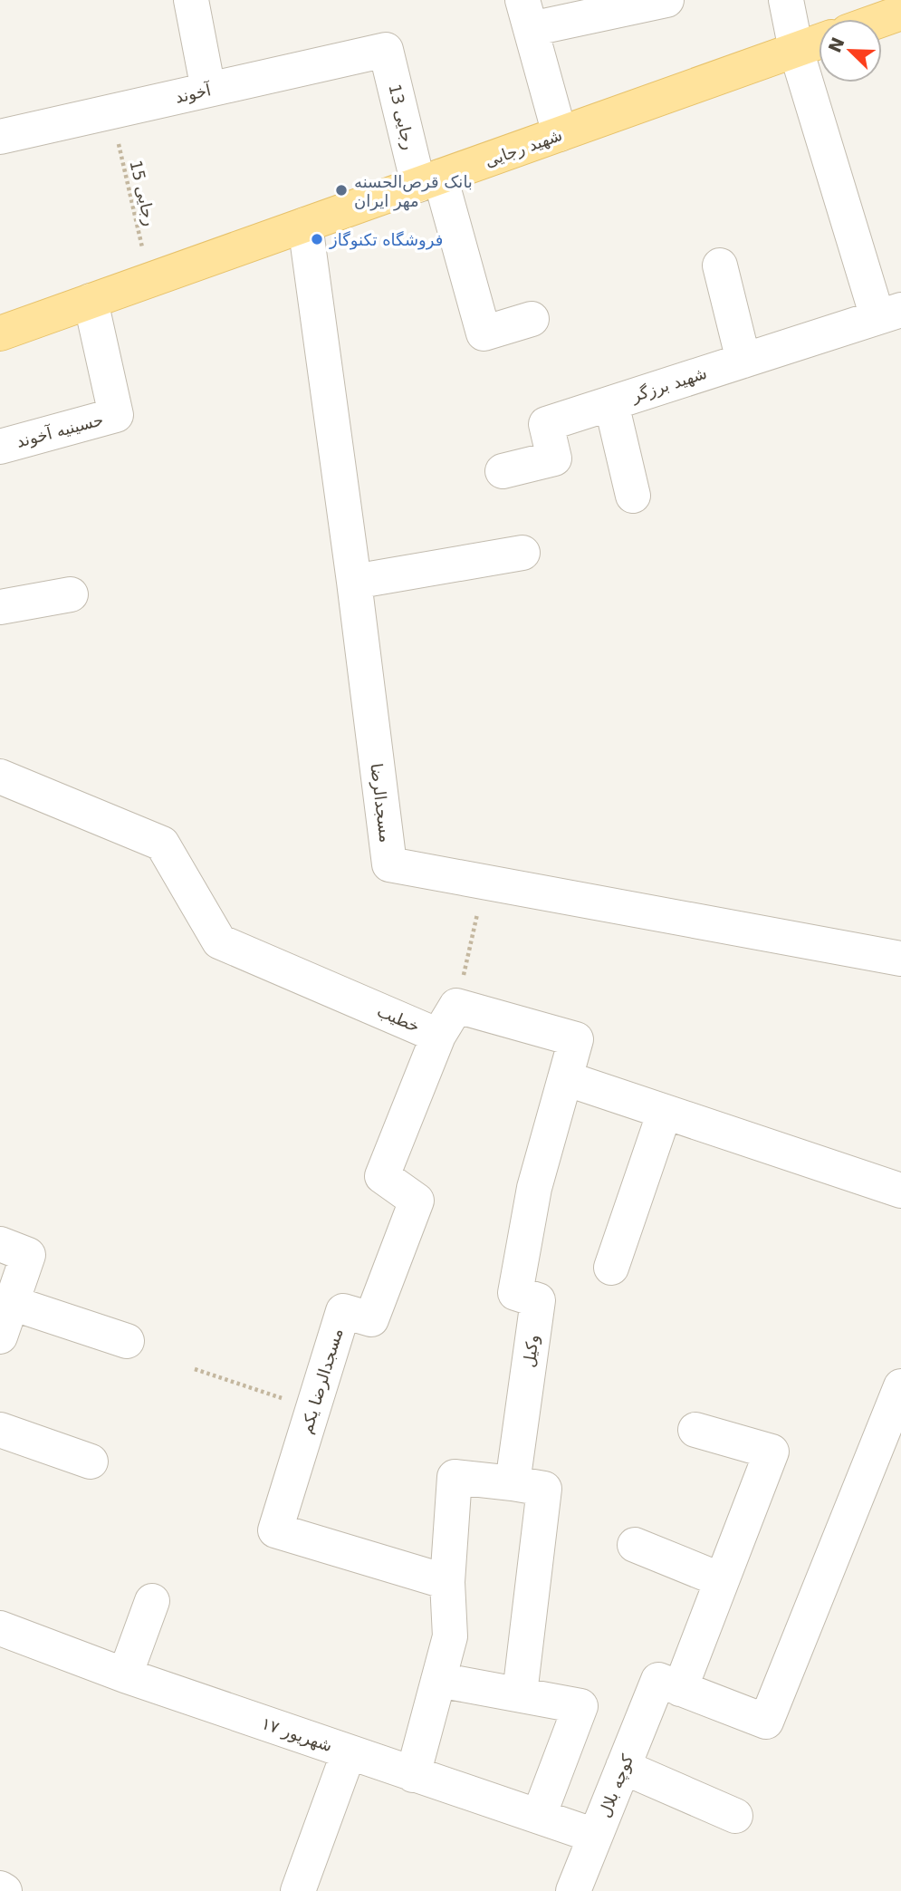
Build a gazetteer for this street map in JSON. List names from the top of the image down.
{
  "streets": {
    "main road": ["شهید رجایی"],
    "street": [
      "آخوند",
      "رجایی 13",
      "شهید برزگر",
      "حسینیه آخوند",
      "مسجدالرضا",
      "خطیب",
      "وکیل",
      "مسجدالرضا یکم",
      "۱۷ شهریور",
      "کوچه بلال"
    ],
    "path": ["رجایی 15"]
  },
  "crossings": [
    ["آخوند", "رجایی 13"],
    ["آخوند", "رجایی 15"],
    ["رجایی 13", "شهید رجایی"],
    ["شهید رجایی", "رجایی 15"],
    ["شهید رجایی", "شهید برزگر"],
    ["شهید رجایی", "حسینیه آخوند"],
    ["شهید رجایی", "مسجدالرضا"],
    ["خطیب", "مسجدالرضا یکم"],
    ["۱۷ شهریور", "کوچه بلال"]
  ],
  "places": ["بانک قرص‌الحسنه مهر ایران", "فروشگاه تکنوگاز"],
  "north": "top left"
}
